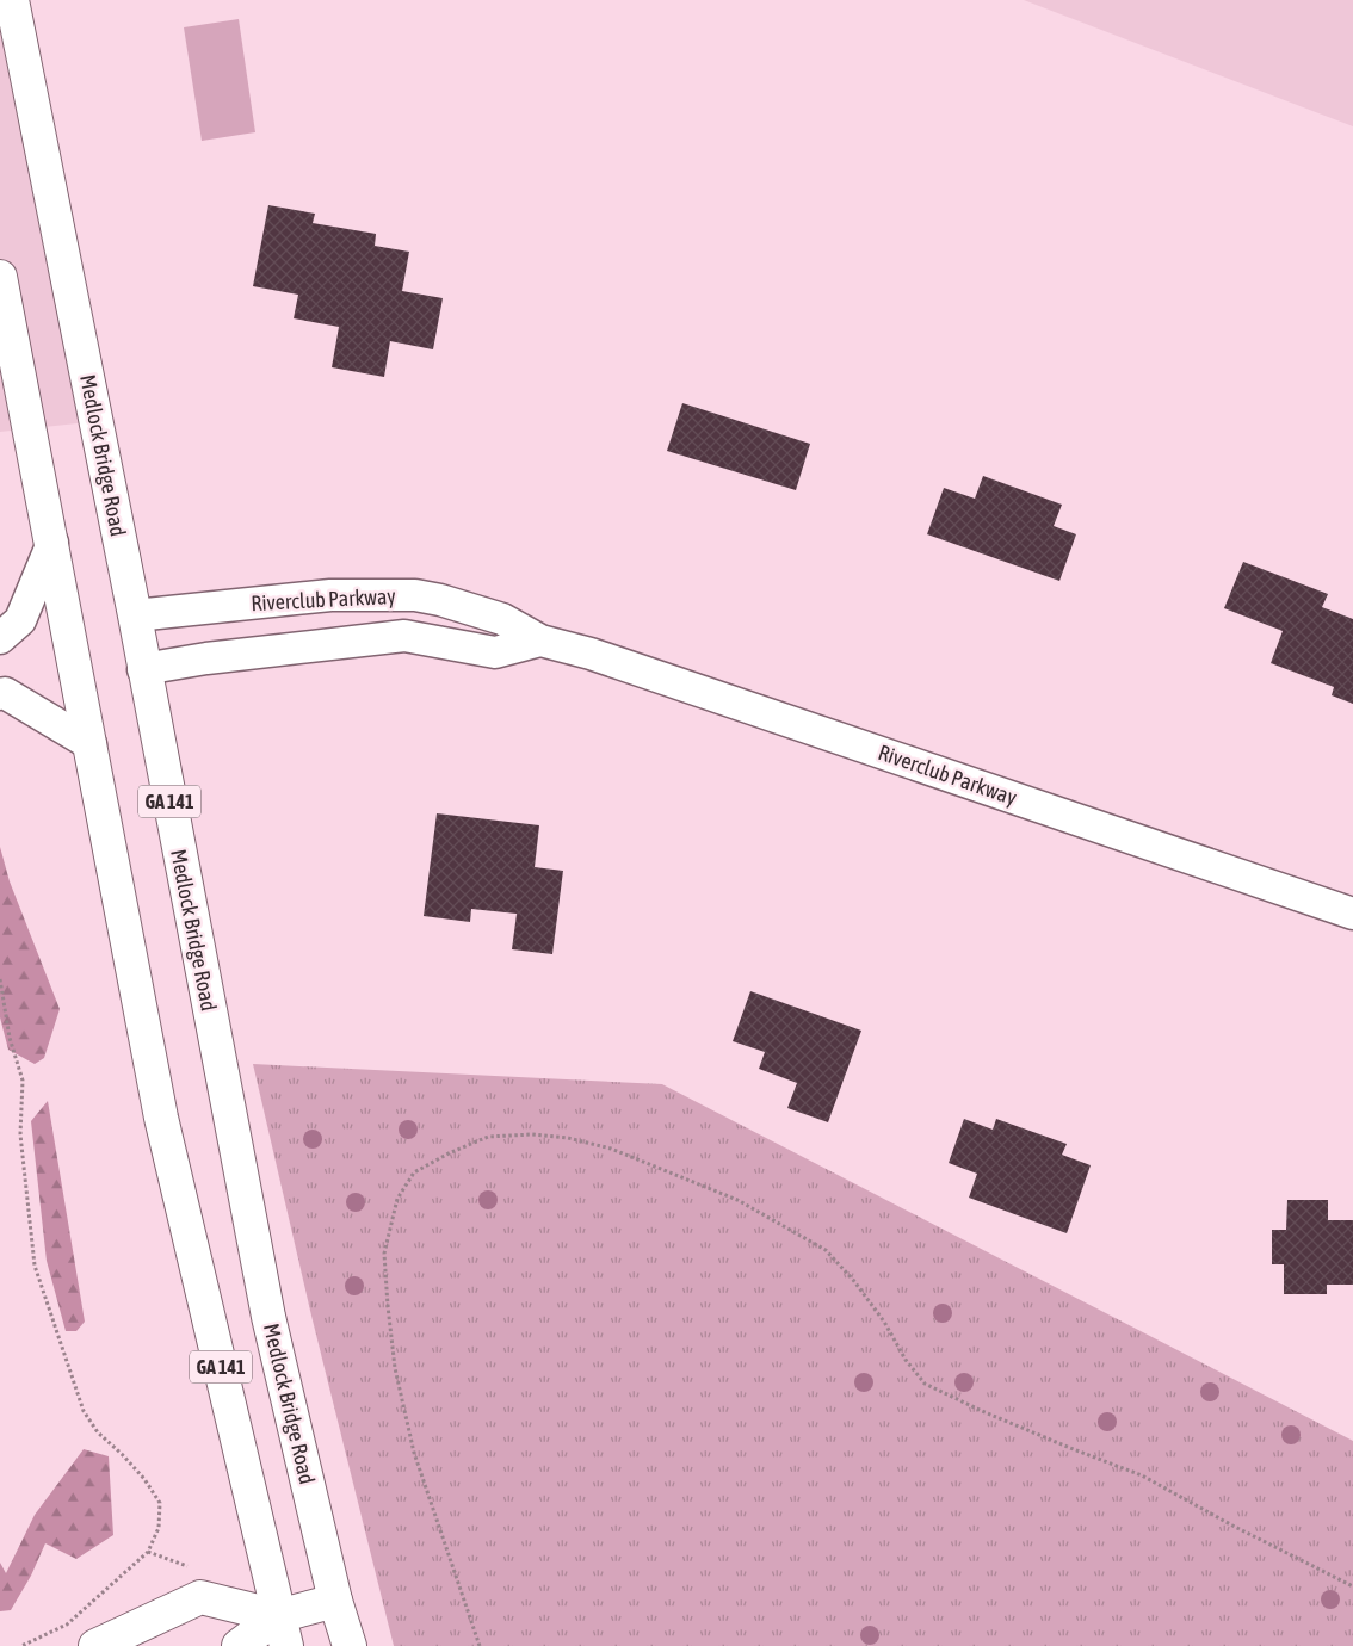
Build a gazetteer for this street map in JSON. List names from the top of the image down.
{
  "streets": {
    "main road": ["Medlock Bridge Road", "GA 141"],
    "street": ["Riverclub Parkway"]
  },
  "crossings": [
    ["Medlock Bridge Road", "Riverclub Parkway"]
  ]
}
